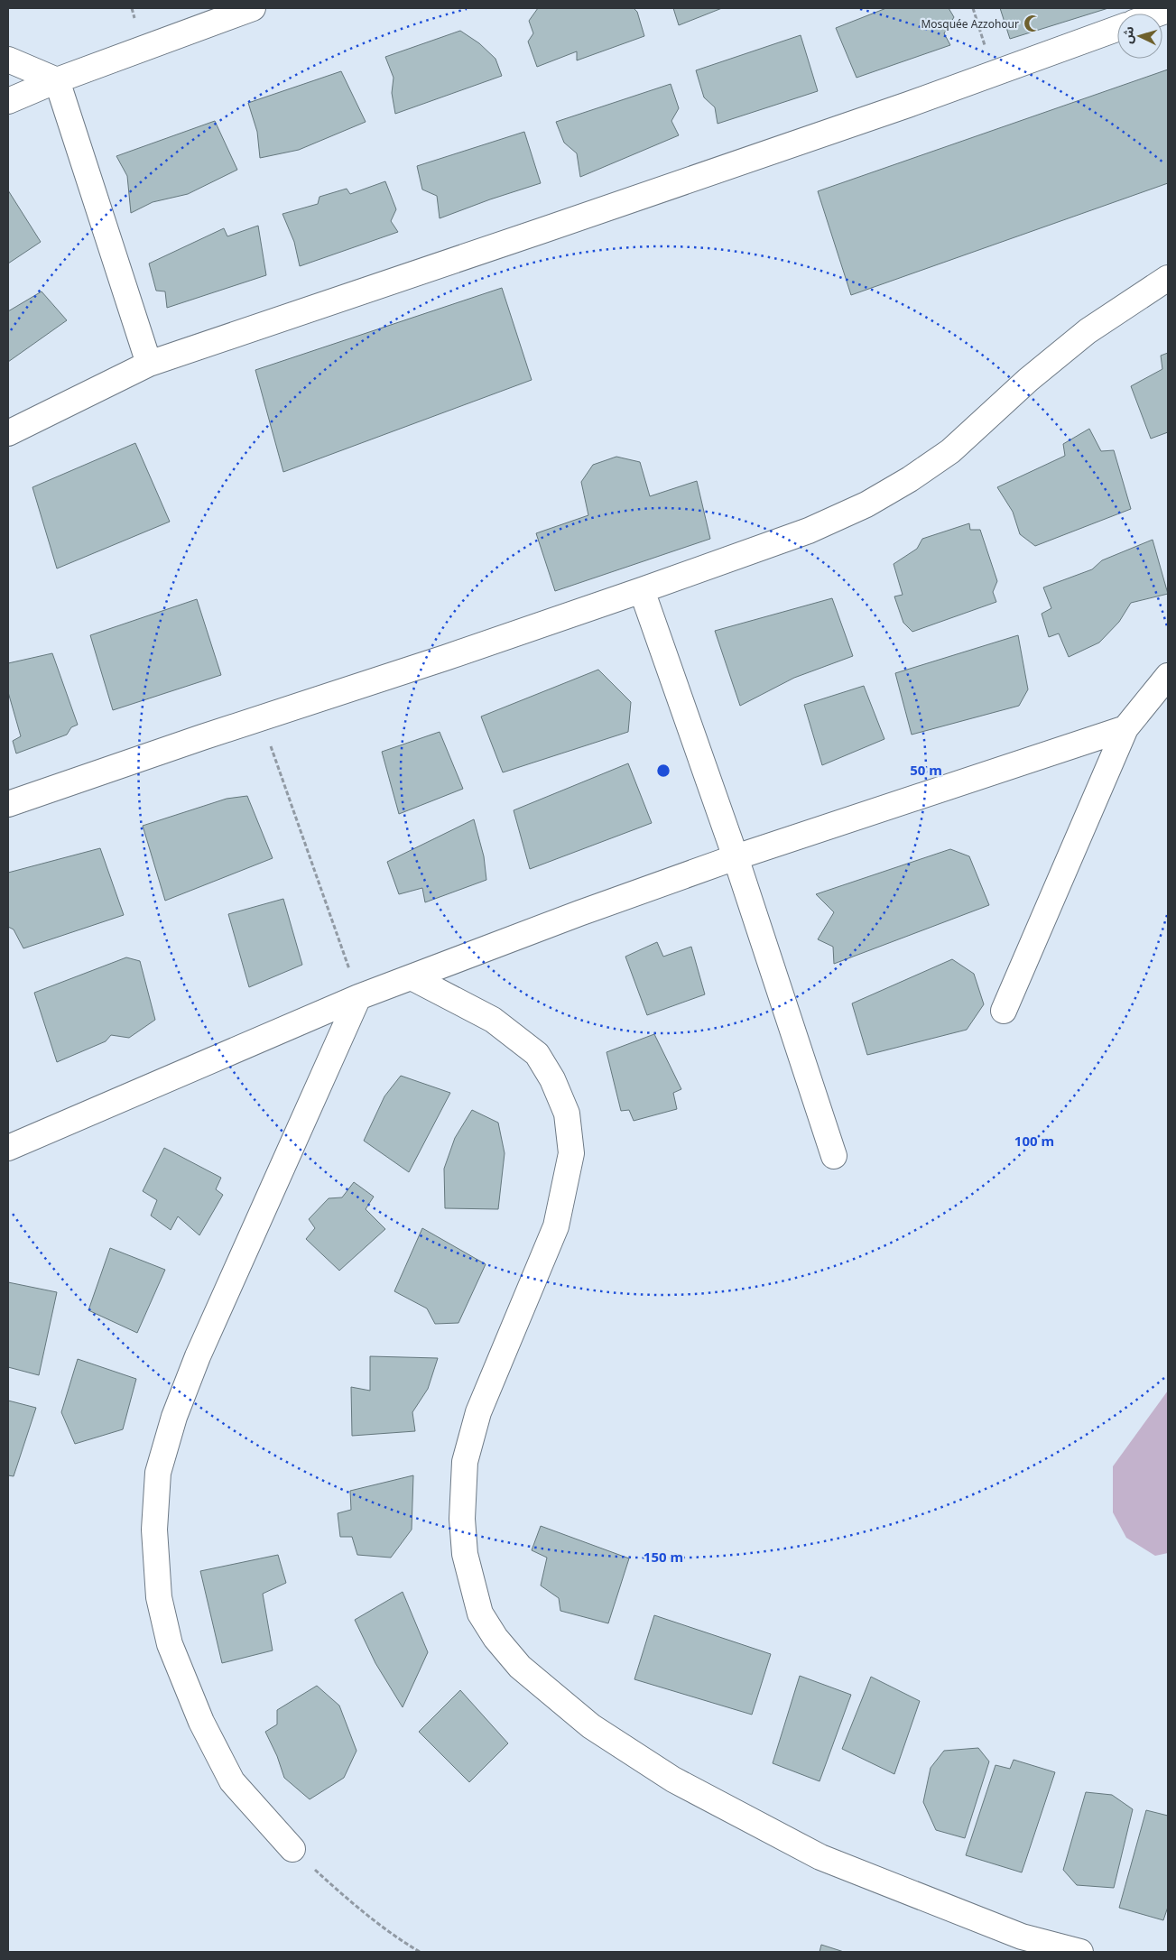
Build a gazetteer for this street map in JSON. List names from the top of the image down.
{
  "places": {
    "mosque": ["Mosquée Azzohour"]
  },
  "north": "left",
  "rings": ["50 m", "100 m", "150 m"]
}
